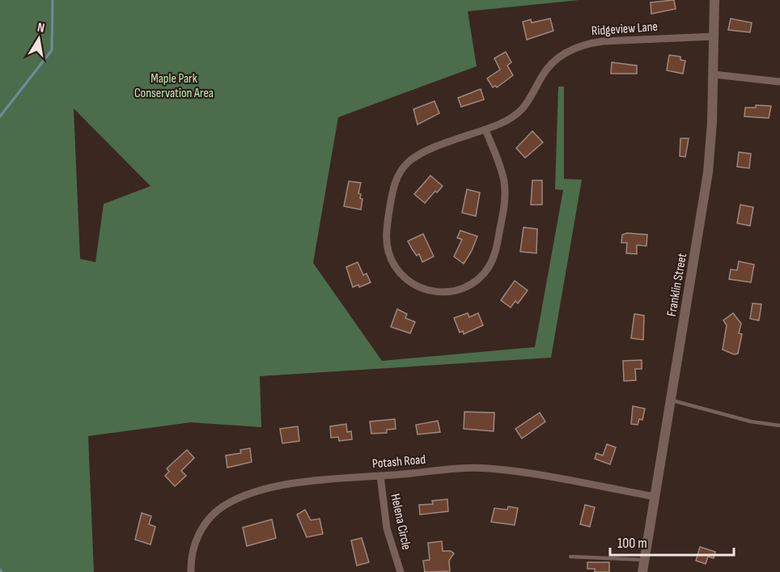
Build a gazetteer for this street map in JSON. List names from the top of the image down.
{
  "streets": {
    "street": [
      "Ridgeview Lane",
      "Franklin Street",
      "Potash Road",
      "Helena Circle"
    ]
  },
  "crossings": [
    ["Ridgeview Lane", "Franklin Street"],
    ["Franklin Street", "Potash Road"],
    ["Potash Road", "Helena Circle"]
  ],
  "parks": ["Maple Park Conservation Area"],
  "scale_bar": "100 m",
  "north": "top"
}
